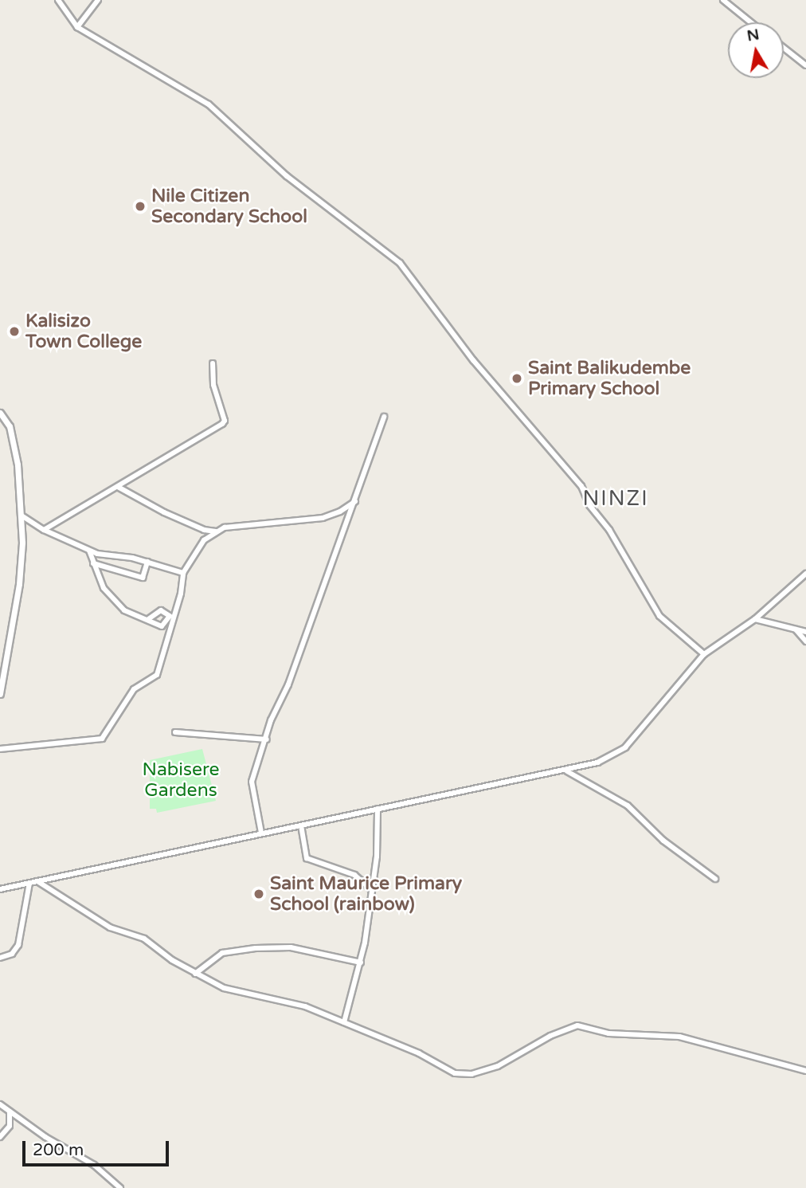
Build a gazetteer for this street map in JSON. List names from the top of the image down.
{
  "districts": ["NINZI"],
  "parks": ["Nabisere Gardens"],
  "places": [
    "Nile Citizen Secondary School",
    "Kalisizo Town College",
    "Saint Balikudembe Primary School",
    "Saint Maurice Primary School (rainbow)"
  ],
  "scale_bar": "200 m",
  "north": "top"
}
